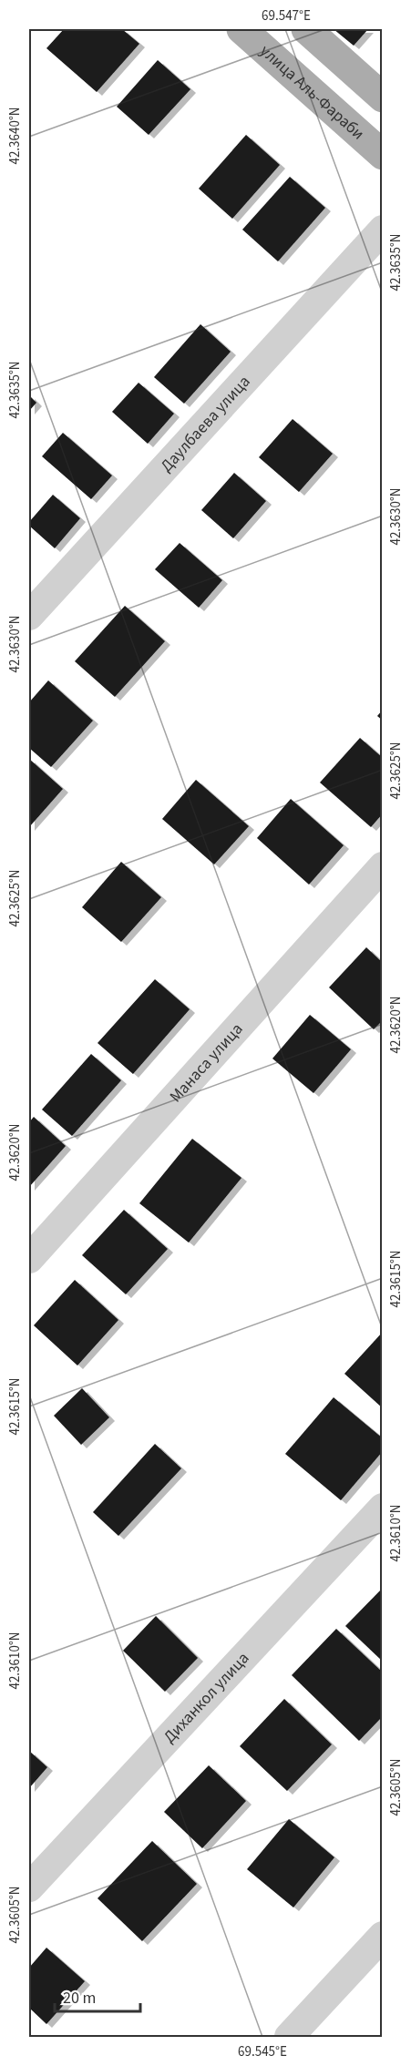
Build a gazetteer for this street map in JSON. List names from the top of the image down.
{
  "streets": {
    "main road": ["улица Аль-Фараби"],
    "street": ["Даулбаева улица", "Манаса улица", "Диханкол улица"]
  },
  "scale_bar": "20 m",
  "coordinates": [
    "69.547°E",
    "42.3640°N",
    "42.3635°N",
    "42.3630°N",
    "42.3625°N",
    "42.3620°N",
    "42.3615°N",
    "42.3610°N",
    "42.3605°N",
    "69.545°E"
  ]
}
